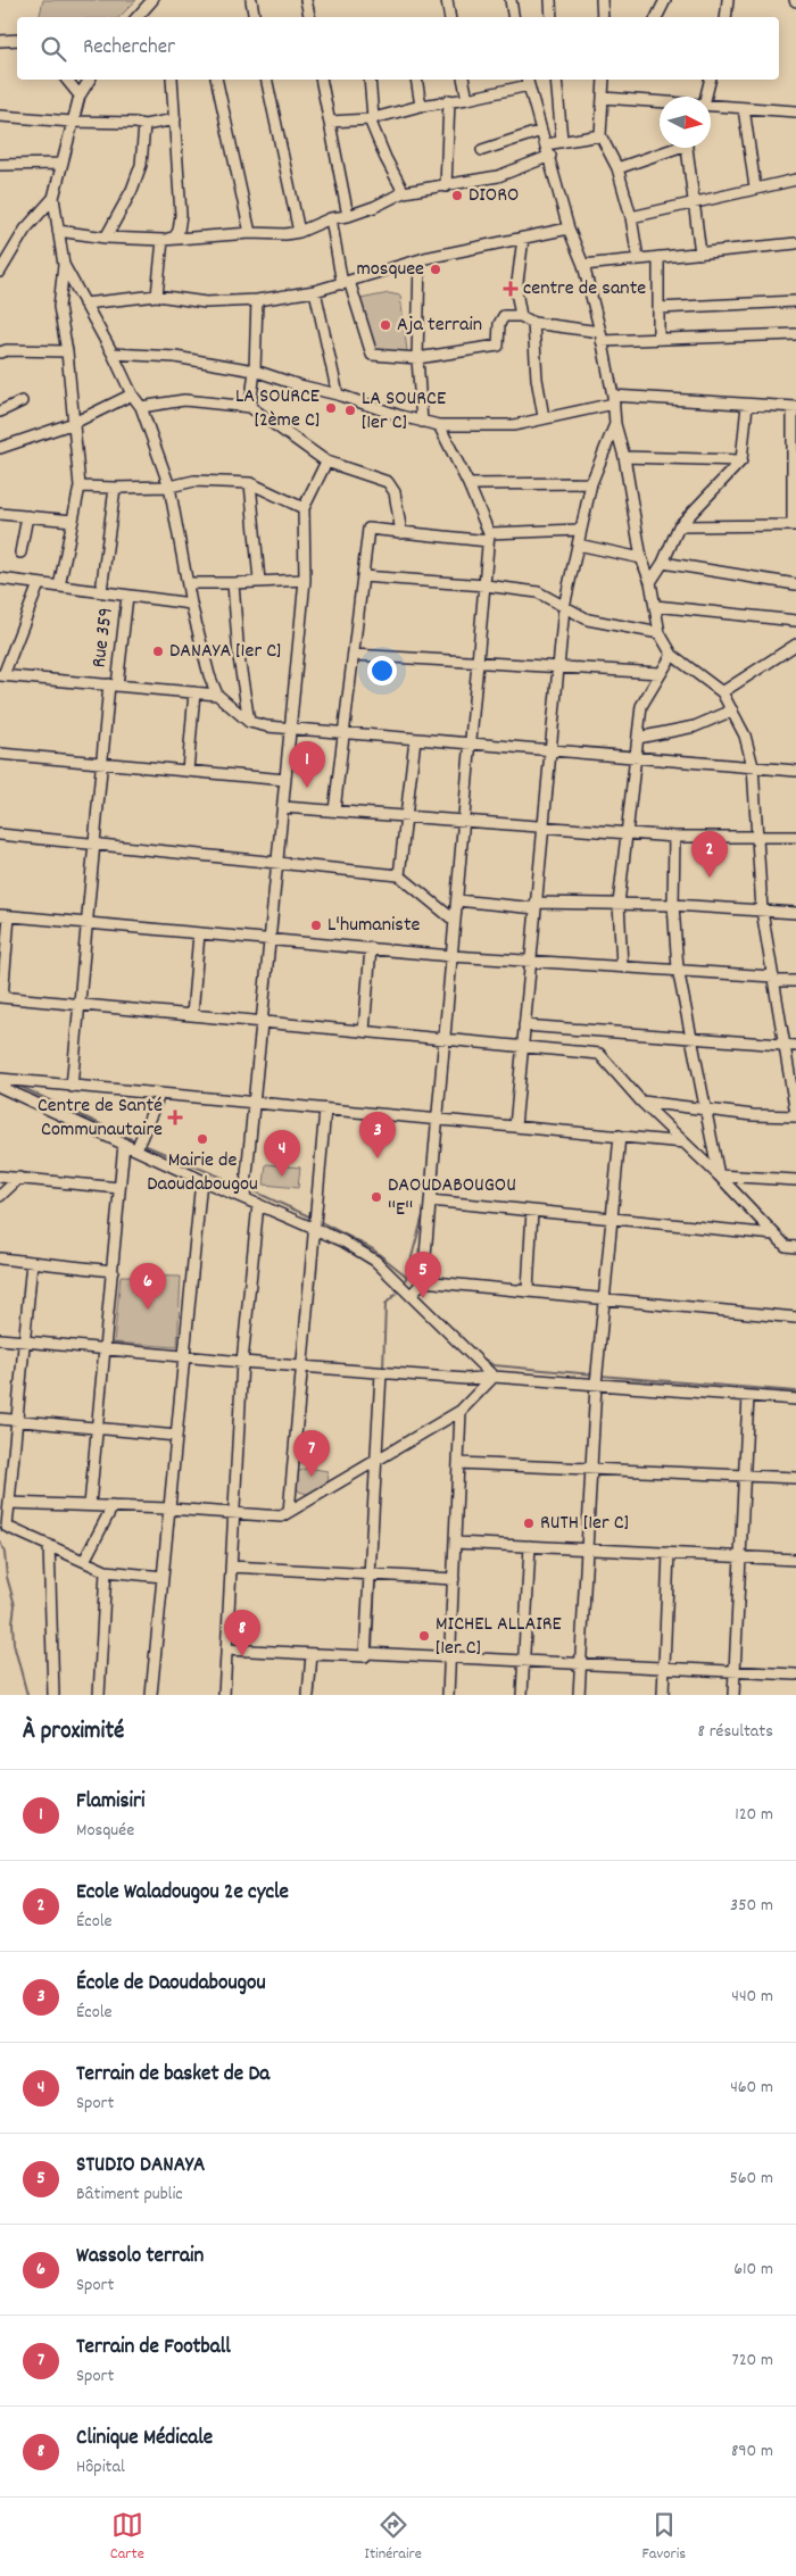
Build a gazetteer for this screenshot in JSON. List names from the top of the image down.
{
  "streets": {
    "street": ["Rue 359"]
  },
  "places": {
    "other": [
      "DIORO",
      "mosquee",
      "Aja terrain",
      "LA SOURCE [2ème C]",
      "LA SOURCE [1er C]",
      "DANAYA [1er C]",
      "L'humaniste",
      "Mairie de Daoudabougou",
      "DAOUDABOUGOU ''E''",
      "RUTH [1er C]",
      "MICHEL ALLAIRE [1er C]"
    ],
    "health": ["centre de sante", "Centre de Santé Communautaire"]
  },
  "north": "right",
  "page": {
    "search": "Rechercher",
    "pins": [
      "1",
      "2",
      "3",
      "4",
      "5",
      "6",
      "7",
      "8"
    ],
    "heading": ["À proximité", "8 résultats"],
    "list": [
      {
        "mark": "1",
        "name": "Flamisiri",
        "note": "Mosquée",
        "value": "120 m"
      },
      {
        "mark": "2",
        "name": "Ecole Waladougou 2e cycle",
        "note": "École",
        "value": "350 m"
      },
      {
        "mark": "3",
        "name": "École de Daoudabougou",
        "note": "École",
        "value": "440 m"
      },
      {
        "mark": "4",
        "name": "Terrain de basket de Da",
        "note": "Sport",
        "value": "460 m"
      },
      {
        "mark": "5",
        "name": "STUDIO DANAYA",
        "note": "Bâtiment public",
        "value": "560 m"
      },
      {
        "mark": "6",
        "name": "Wassolo terrain",
        "note": "Sport",
        "value": "610 m"
      },
      {
        "mark": "7",
        "name": "Terrain de Football",
        "note": "Sport",
        "value": "720 m"
      },
      {
        "mark": "8",
        "name": "Clinique Médicale",
        "note": "Hôpital",
        "value": "890 m"
      }
    ],
    "nav": ["Carte", "Itinéraire", "Favoris"]
  }
}
